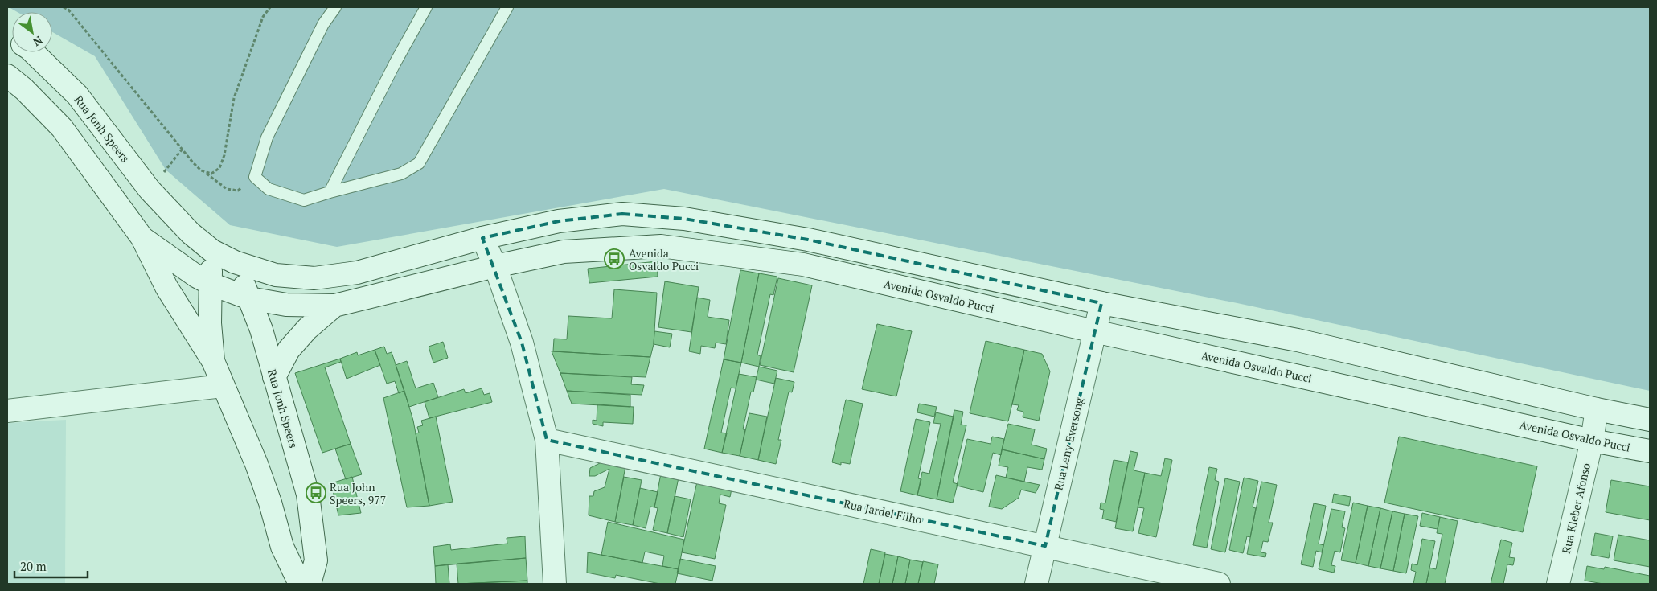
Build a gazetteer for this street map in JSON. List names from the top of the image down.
{
  "streets": {
    "main road": [
      "Rua Jonh Speers",
      "Avenida Osvaldo Pucci",
      "Rua Leny Eversong",
      "Rua Kleber Afonso",
      "Rua Jardel Filho"
    ]
  },
  "crossings": [
    ["Rua Jonh Speers", "Avenida Osvaldo Pucci"],
    ["Avenida Osvaldo Pucci", "Rua Leny Eversong"],
    ["Avenida Osvaldo Pucci", "Rua Kleber Afonso"],
    ["Rua Leny Eversong", "Rua Jardel Filho"]
  ],
  "places": {
    "bus stop": ["Avenida Osvaldo Pucci", "Rua John Speers, 977"]
  },
  "scale_bar": "20 m",
  "north": "bottom right"
}
